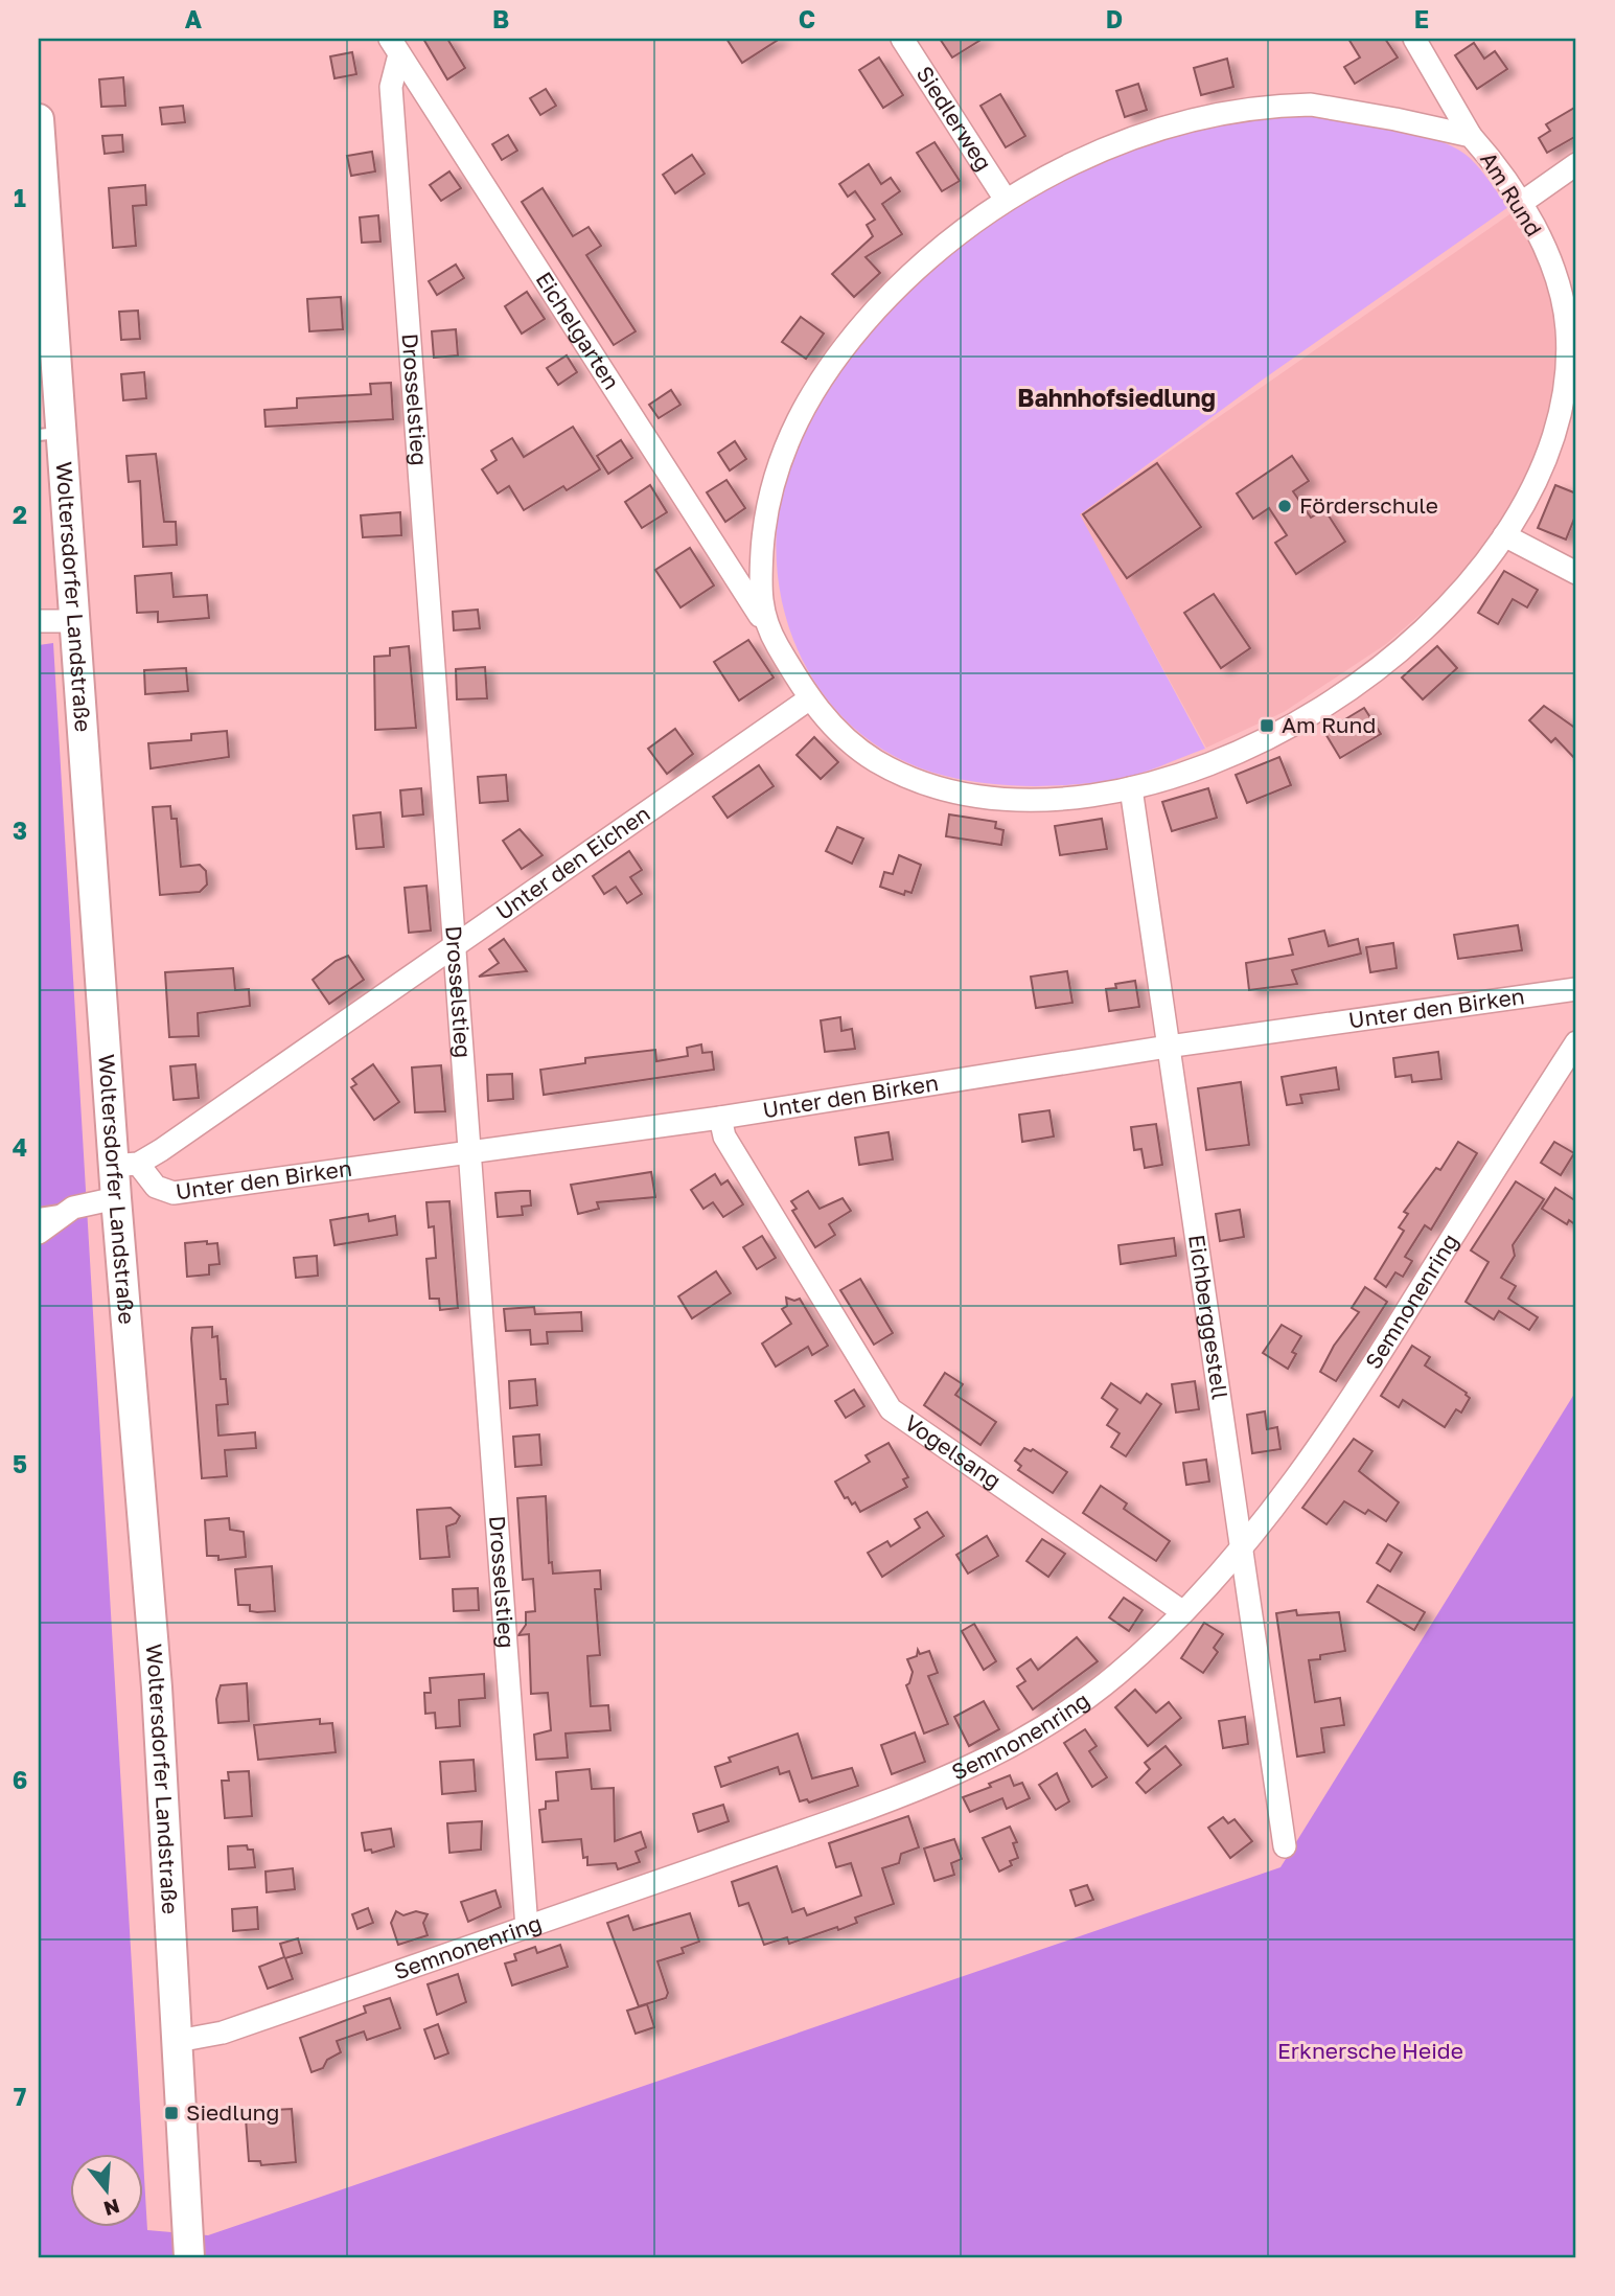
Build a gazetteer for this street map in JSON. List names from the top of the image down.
{
  "streets": {
    "main road": ["Woltersdorfer Landstraße"],
    "street": [
      "Siedlerweg",
      "Am Rund",
      "Eichelgarten",
      "Drosselstieg",
      "Unter den Eichen",
      "Unter den Birken",
      "Semnonenring",
      "Eichberggestell",
      "Vogelsang"
    ]
  },
  "crossings": [
    ["Siedlerweg", "Am Rund"],
    ["Am Rund", "Eichelgarten"],
    ["Am Rund", "Unter den Eichen"],
    ["Am Rund", "Eichberggestell"],
    ["Eichelgarten", "Drosselstieg"],
    ["Drosselstieg", "Unter den Eichen"],
    ["Drosselstieg", "Unter den Birken"],
    ["Drosselstieg", "Semnonenring"],
    ["Woltersdorfer Landstraße", "Unter den Eichen"],
    ["Woltersdorfer Landstraße", "Unter den Birken"],
    ["Woltersdorfer Landstraße", "Semnonenring"],
    ["Unter den Eichen", "Unter den Birken"],
    ["Unter den Birken", "Eichberggestell"],
    ["Unter den Birken", "Vogelsang"],
    ["Semnonenring", "Eichberggestell"],
    ["Semnonenring", "Vogelsang"]
  ],
  "districts": ["Bahnhofsiedlung"],
  "parks": ["Erknersche Heide"],
  "places": {
    "other": ["Förderschule"],
    "transit": ["Am Rund", "Siedlung"]
  },
  "north": "bottom",
  "grid": {
    "columns": [
      "A",
      "B",
      "C",
      "D",
      "E"
    ],
    "rows": [
      "1",
      "2",
      "3",
      "4",
      "5",
      "6",
      "7"
    ]
  }
}
